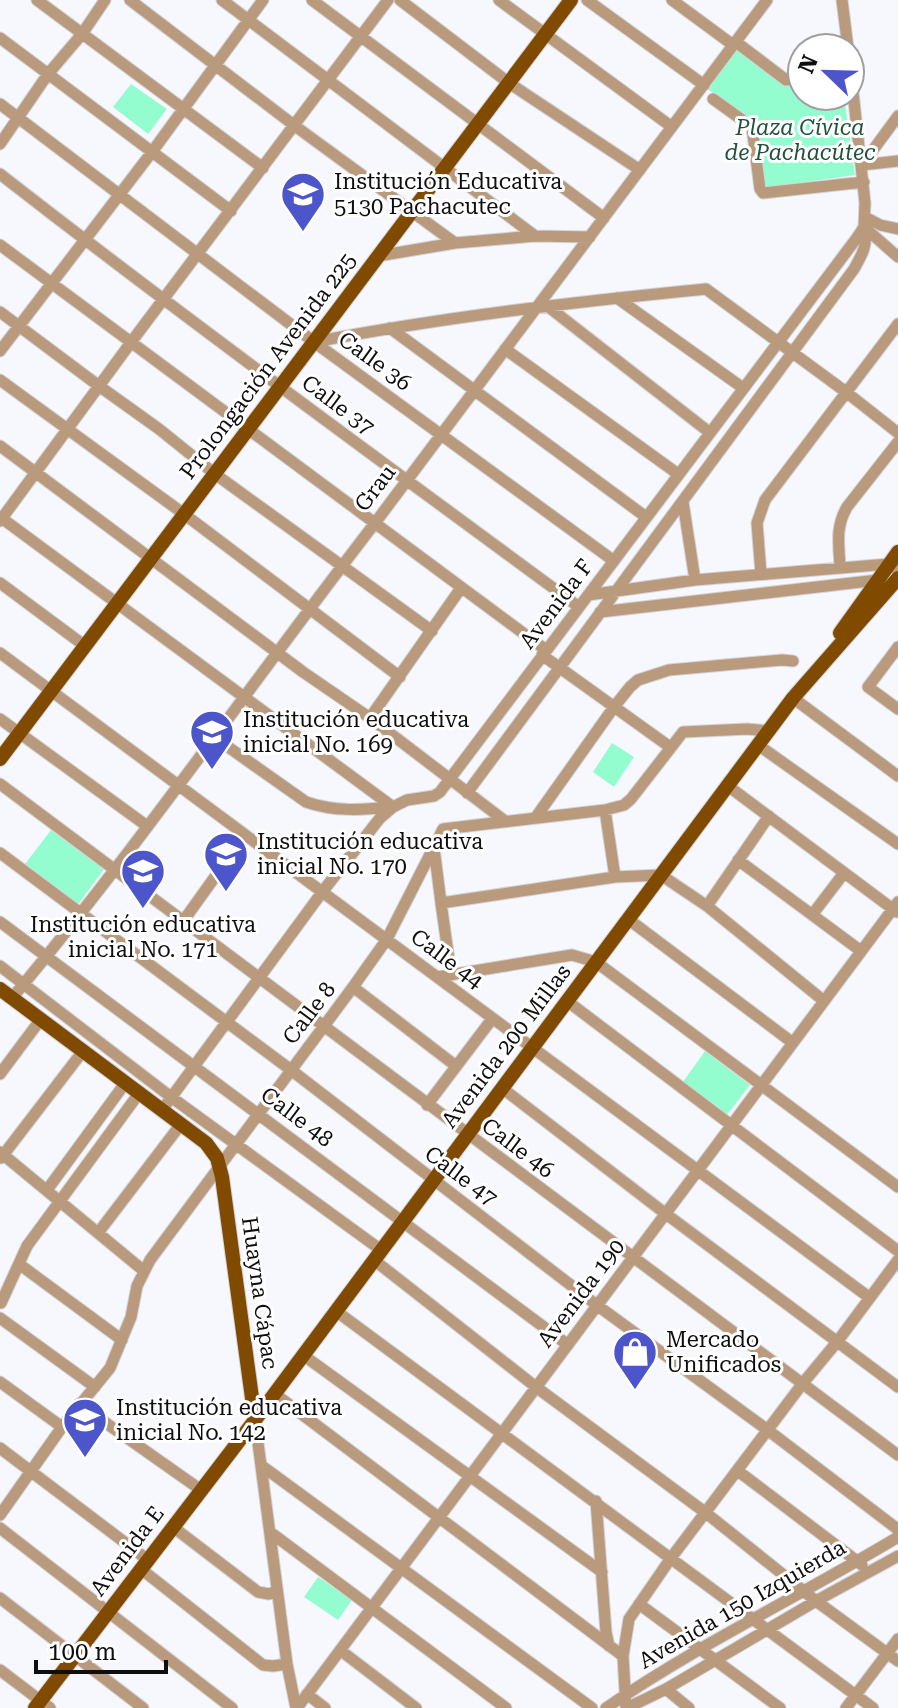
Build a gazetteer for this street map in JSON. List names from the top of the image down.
{
  "streets": {
    "main road": [
      "Prolongación Avenida 225",
      "Avenida 200 Millas",
      "Huayna Cápac",
      "Avenida E"
    ],
    "street": [
      "Calle 36",
      "Calle 37",
      "Grau",
      "Avenida F",
      "Calle 44",
      "Calle 8",
      "Calle 48",
      "Calle 46",
      "Calle 47",
      "Avenida 190",
      "Avenida 150 Izquierda"
    ]
  },
  "crossings": [
    ["Calle 36", "Prolongación Avenida 225"],
    ["Calle 36", "Grau"],
    ["Calle 36", "Avenida F"],
    ["Prolongación Avenida 225", "Calle 37"],
    ["Prolongación Avenida 225", "Calle 44"],
    ["Calle 37", "Grau"],
    ["Calle 37", "Avenida F"],
    ["Grau", "Avenida F"],
    ["Grau", "Calle 44"],
    ["Grau", "Calle 48"],
    ["Grau", "Calle 46"],
    ["Grau", "Calle 47"],
    ["Calle 44", "Calle 8"],
    ["Calle 44", "Avenida 200 Millas"],
    ["Calle 44", "Avenida 190"],
    ["Calle 8", "Avenida 200 Millas"],
    ["Calle 8", "Calle 48"],
    ["Calle 8", "Calle 46"],
    ["Calle 8", "Calle 47"],
    ["Calle 8", "Huayna Cápac"],
    ["Avenida 200 Millas", "Calle 48"],
    ["Avenida 200 Millas", "Calle 46"],
    ["Avenida 200 Millas", "Calle 47"],
    ["Avenida 200 Millas", "Huayna Cápac"],
    ["Avenida 200 Millas", "Avenida E"],
    ["Calle 48", "Avenida 190"],
    ["Calle 46", "Avenida 190"],
    ["Calle 47", "Avenida 190"],
    ["Calle 47", "Avenida 150 Izquierda"],
    ["Huayna Cápac", "Avenida 190"],
    ["Huayna Cápac", "Avenida E"]
  ],
  "parks": ["Plaza Cívica de Pachacútec"],
  "places": {
    "school or university": [
      "Institución Educativa 5130 Pachacutec",
      "Institución educativa inicial No. 169",
      "Institución educativa inicial No. 170",
      "Institución educativa inicial No. 171",
      "Institución educativa inicial No. 142"
    ],
    "shop": ["Mercado Unificados"]
  },
  "scale_bar": "100 m",
  "north": "top left"
}
